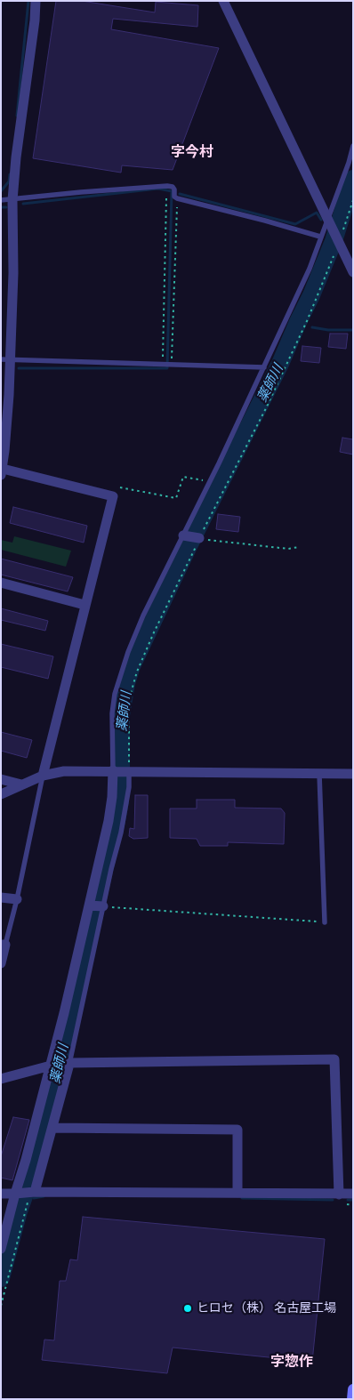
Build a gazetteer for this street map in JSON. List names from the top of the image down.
{
  "districts": ["字今村", "字惣作"],
  "water": ["薬師川"],
  "places": ["ヒロセ（株） 名古屋工場"]
}
